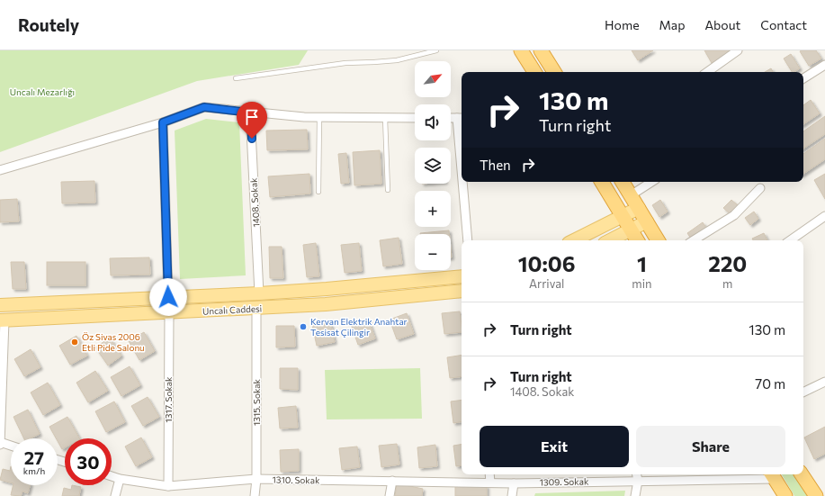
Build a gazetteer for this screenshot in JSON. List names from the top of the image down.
{
  "streets": {
    "main road": ["Uncalı Caddesi"],
    "street": [
      "1408. Sokak",
      "1317. Sokak",
      "1315. Sokak",
      "1310. Sokak",
      "1309. Sokak"
    ]
  },
  "crossings": [
    ["1408. Sokak", "Uncalı Caddesi"],
    ["Uncalı Caddesi", "1317. Sokak"],
    ["Uncalı Caddesi", "1315. Sokak"],
    ["1317. Sokak", "1310. Sokak"],
    ["1315. Sokak", "1310. Sokak"],
    ["1310. Sokak", "1309. Sokak"]
  ],
  "parks": ["Uncalı Mezarlığı"],
  "places": ["Kervan Elektrik Anahtar Tesisat Çilingir", "Öz Sivas 2006 Etli Pide Salonu"],
  "north": "top right",
  "page": {
    "header": "Routely",
    "nav": [
      "Home",
      "Map",
      "About",
      "Contact"
    ],
    "map_buttons": ["+", "−"],
    "turn": ["130 m", "Turn right"],
    "then": "Then",
    "eta": [
      "10:06",
      "Arrival",
      "1",
      "min",
      "220",
      "m"
    ],
    "list": [
      {
        "name": "Turn right",
        "value": "130 m"
      },
      {
        "name": "Turn right",
        "note": "1408. Sokak",
        "value": "70 m"
      }
    ],
    "buttons": ["Exit", "Share"],
    "speed": "27 km/h",
    "limit": "30"
  }
}
